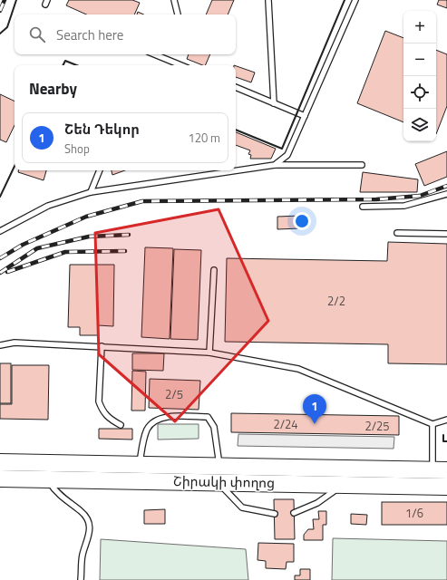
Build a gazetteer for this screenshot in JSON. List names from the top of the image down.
{
  "streets": {
    "highway": ["Շիրակի փողոց"]
  },
  "house_numbers": [
    "2/2",
    "2/5",
    "2/24",
    "2/25",
    "1/6"
  ],
  "page": {
    "map_buttons": ["+", "−"],
    "search": "Search here",
    "heading": "Nearby",
    "list": [
      {
        "mark": "1",
        "name": "Շեն Դեկոր",
        "note": "Shop",
        "value": "120 m"
      }
    ],
    "pins": "1"
  }
}
